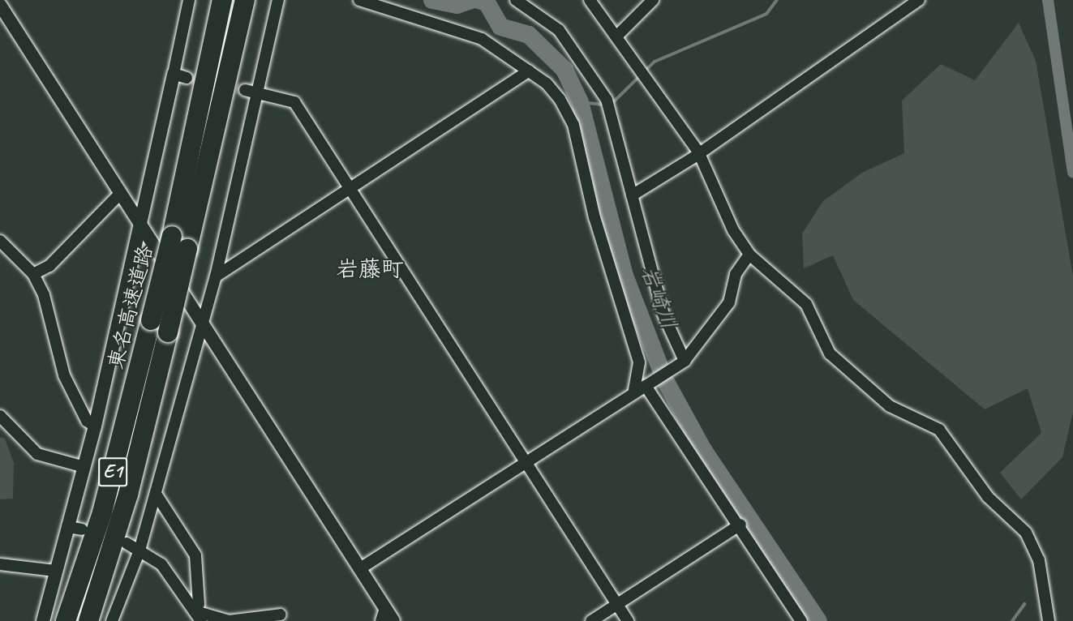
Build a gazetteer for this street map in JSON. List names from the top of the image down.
{
  "streets": {
    "highway": ["東名高速道路", "E1"]
  },
  "districts": ["岩藤町"],
  "water": ["岩崎川"]
}
